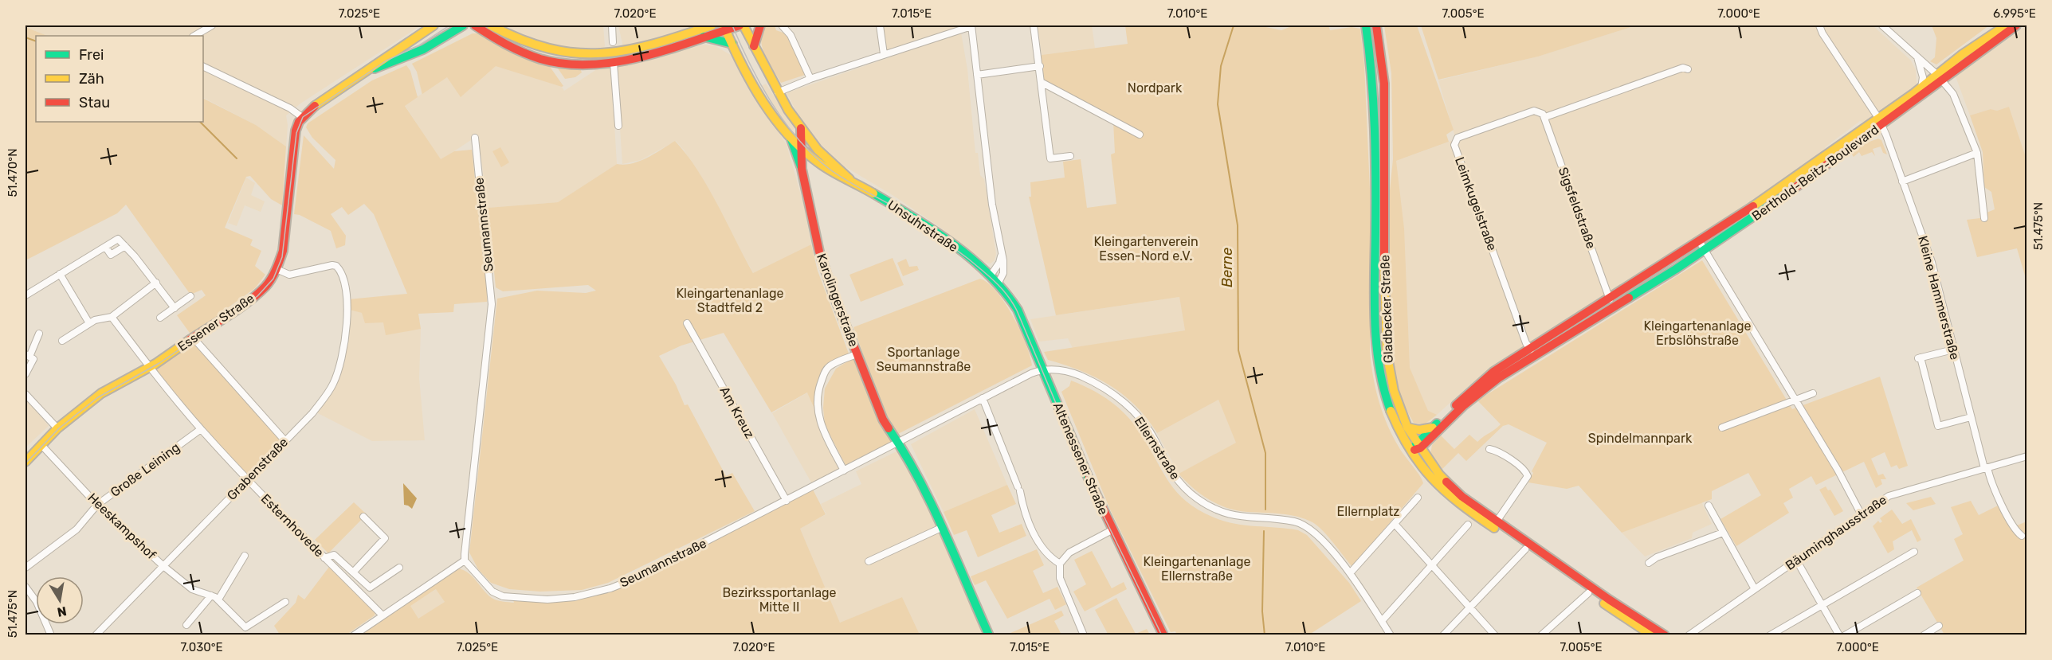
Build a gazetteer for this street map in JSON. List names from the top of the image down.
{
  "streets": {
    "main road": [
      "Berthold-Beitz-Boulevard",
      "Unsuhrstraße",
      "Karolingerstraße",
      "Gladbecker Straße",
      "Essener Straße",
      "Altenessener Straße"
    ],
    "street": [
      "Leimkugelstraße",
      "Sigsfeldstraße",
      "Seumannstraße",
      "Kleine Hammerstraße",
      "Am Kreuz",
      "Ellernstraße",
      "Grabenstraße",
      "Große Leining",
      "Esternhovede",
      "Heeskampshof",
      "Bäuminghausstraße"
    ]
  },
  "crossings": [
    ["Berthold-Beitz-Boulevard", "Leimkugelstraße"],
    ["Berthold-Beitz-Boulevard", "Sigsfeldstraße"],
    ["Berthold-Beitz-Boulevard", "Kleine Hammerstraße"],
    ["Berthold-Beitz-Boulevard", "Gladbecker Straße"],
    ["Leimkugelstraße", "Sigsfeldstraße"],
    ["Seumannstraße", "Karolingerstraße"],
    ["Seumannstraße", "Am Kreuz"],
    ["Seumannstraße", "Ellernstraße"],
    ["Seumannstraße", "Altenessener Straße"],
    ["Unsuhrstraße", "Karolingerstraße"],
    ["Unsuhrstraße", "Altenessener Straße"],
    ["Kleine Hammerstraße", "Bäuminghausstraße"],
    ["Essener Straße", "Grabenstraße"],
    ["Essener Straße", "Esternhovede"],
    ["Essener Straße", "Heeskampshof"],
    ["Ellernstraße", "Altenessener Straße"],
    ["Grabenstraße", "Esternhovede"],
    ["Grabenstraße", "Heeskampshof"],
    ["Große Leining", "Esternhovede"],
    ["Große Leining", "Heeskampshof"]
  ],
  "water": ["Berne"],
  "parks": [
    "Nordpark",
    "Kleingartenverein Essen-Nord e.V.",
    "Kleingartenanlage Stadtfeld 2",
    "Kleingartenanlage Erbslöhstraße",
    "Sportanlage Seumannstraße",
    "Spindelmannpark",
    "Ellernplatz",
    "Kleingartenanlage Ellernstraße",
    "Bezirkssportanlage Mitte II"
  ],
  "legend": ["Frei", "Zäh", "Stau"],
  "north": "bottom",
  "coordinates": [
    "7.025°E",
    "7.020°E",
    "7.015°E",
    "7.010°E",
    "7.005°E",
    "7.000°E",
    "6.995°E",
    "51.470°N",
    "51.475°N",
    "7.030°E"
  ]
}
